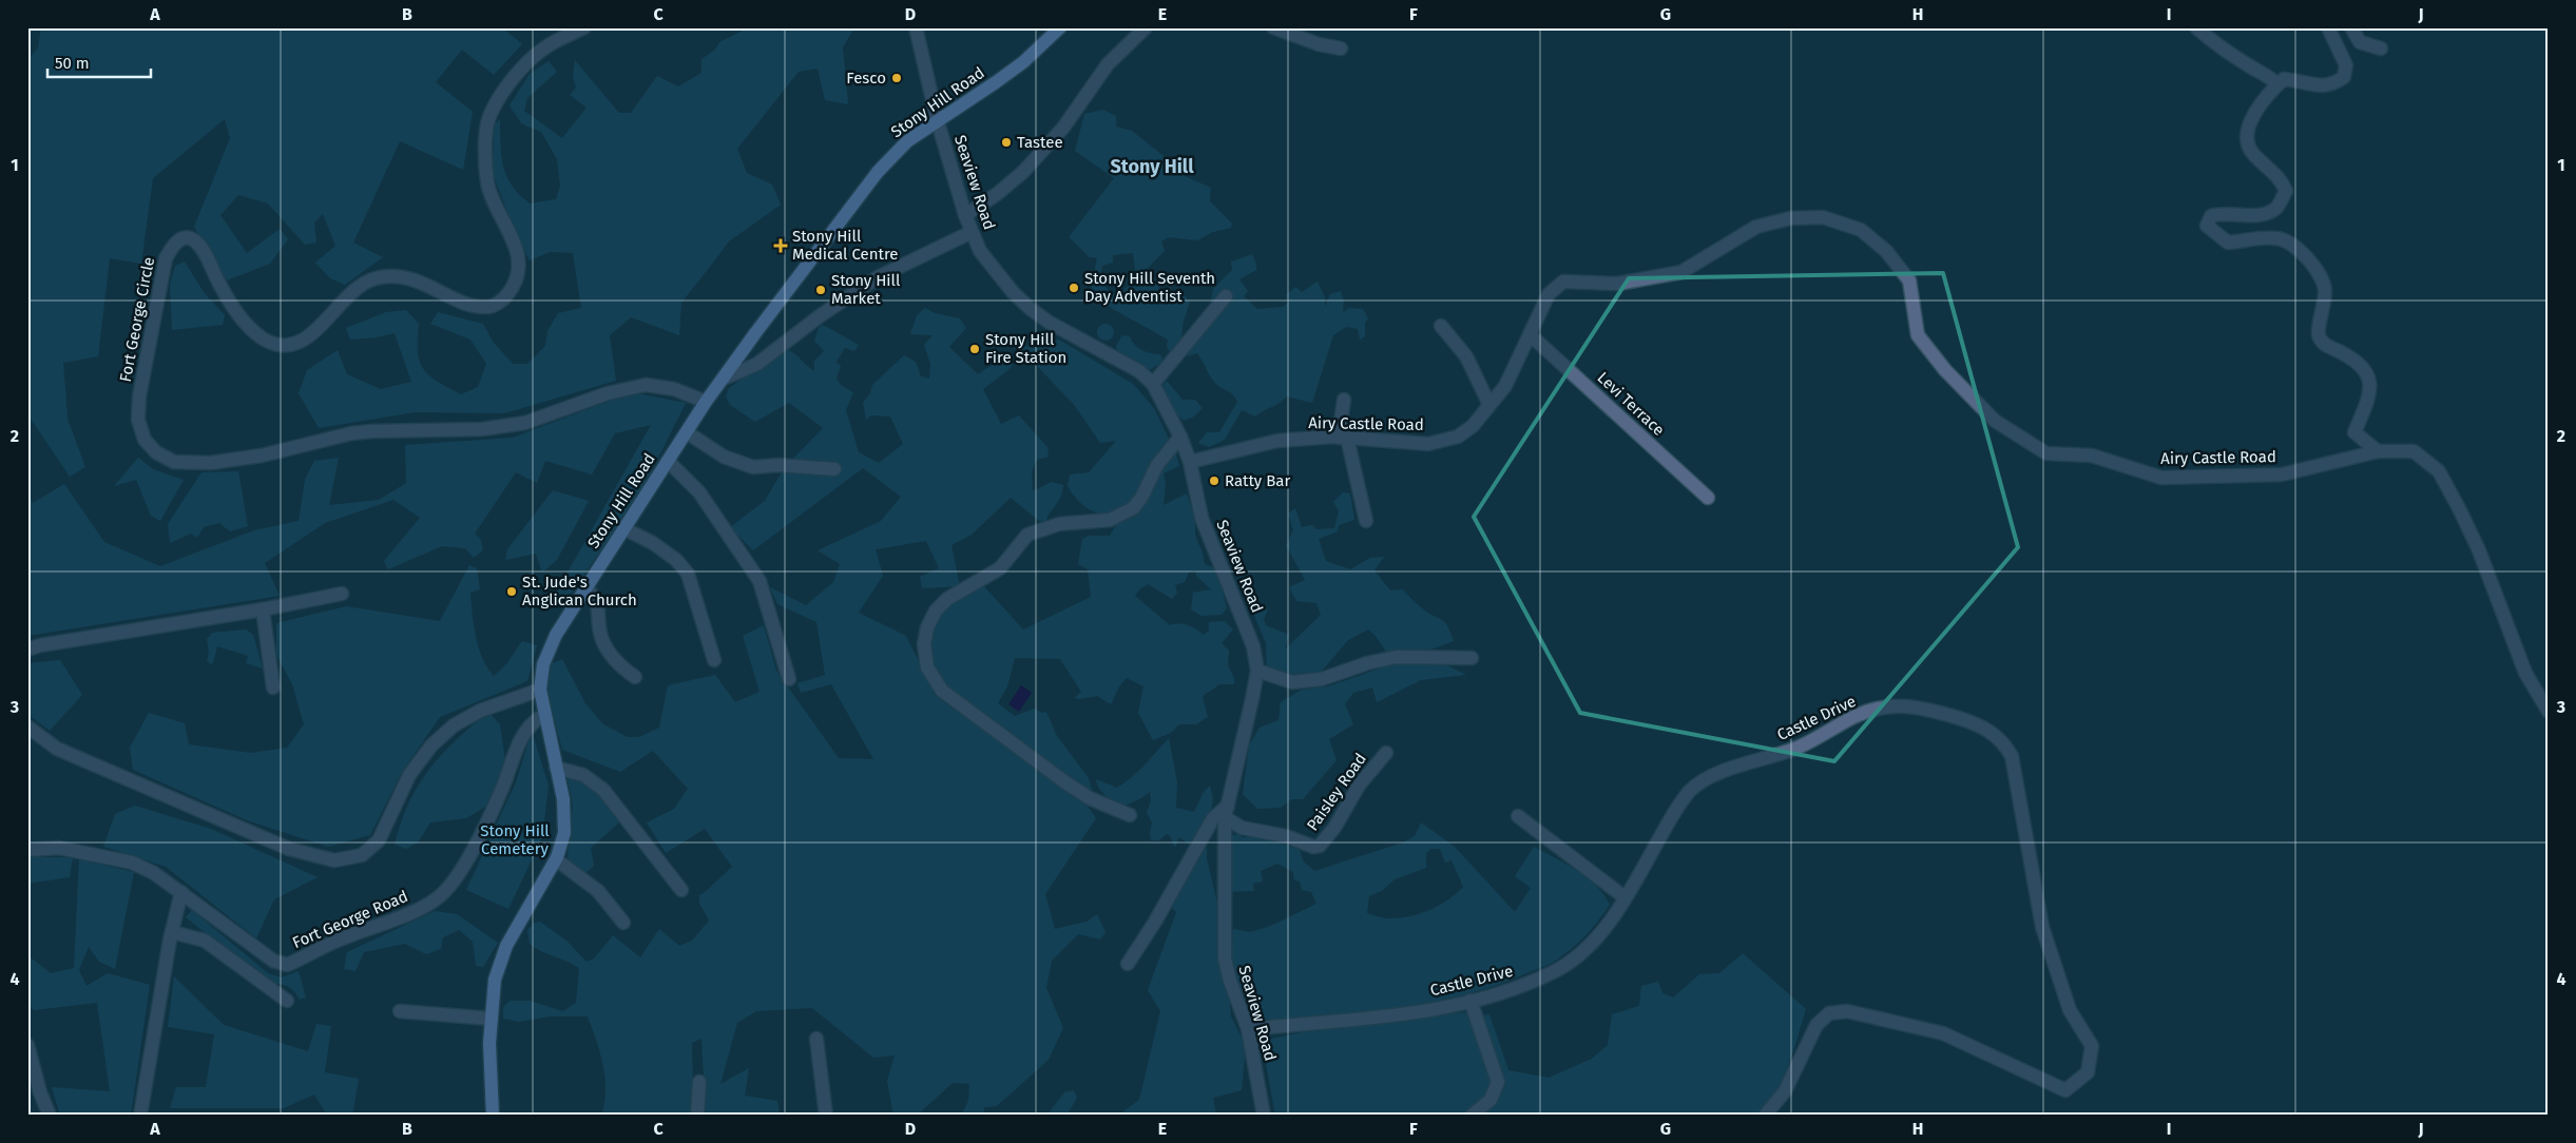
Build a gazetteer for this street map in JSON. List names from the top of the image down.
{
  "streets": {
    "main road": ["Stony Hill Road"],
    "street": [
      "Seaview Road",
      "Fort George Circle",
      "Levi Terrace",
      "Airy Castle Road",
      "Castle Drive",
      "Paisley Road",
      "Fort George Road"
    ]
  },
  "crossings": [
    ["Stony Hill Road", "Seaview Road"],
    ["Stony Hill Road", "Fort George Circle"],
    ["Stony Hill Road", "Fort George Road"],
    ["Seaview Road", "Airy Castle Road"],
    ["Seaview Road", "Castle Drive"],
    ["Seaview Road", "Paisley Road"],
    ["Levi Terrace", "Airy Castle Road"]
  ],
  "districts": ["Stony Hill"],
  "parks": ["Stony Hill Cemetery"],
  "places": {
    "other": [
      "Fesco",
      "Tastee",
      "Stony Hill Seventh Day Adventist",
      "Stony Hill Market",
      "Stony Hill Fire Station",
      "Ratty Bar",
      "St. Jude's Anglican Church"
    ],
    "health": ["Stony Hill Medical Centre"]
  },
  "scale_bar": "50 m",
  "grid": {
    "columns": [
      "A",
      "B",
      "C",
      "D",
      "E",
      "F",
      "G",
      "H",
      "I",
      "J"
    ],
    "rows": [
      "1",
      "2",
      "3",
      "4"
    ]
  }
}
